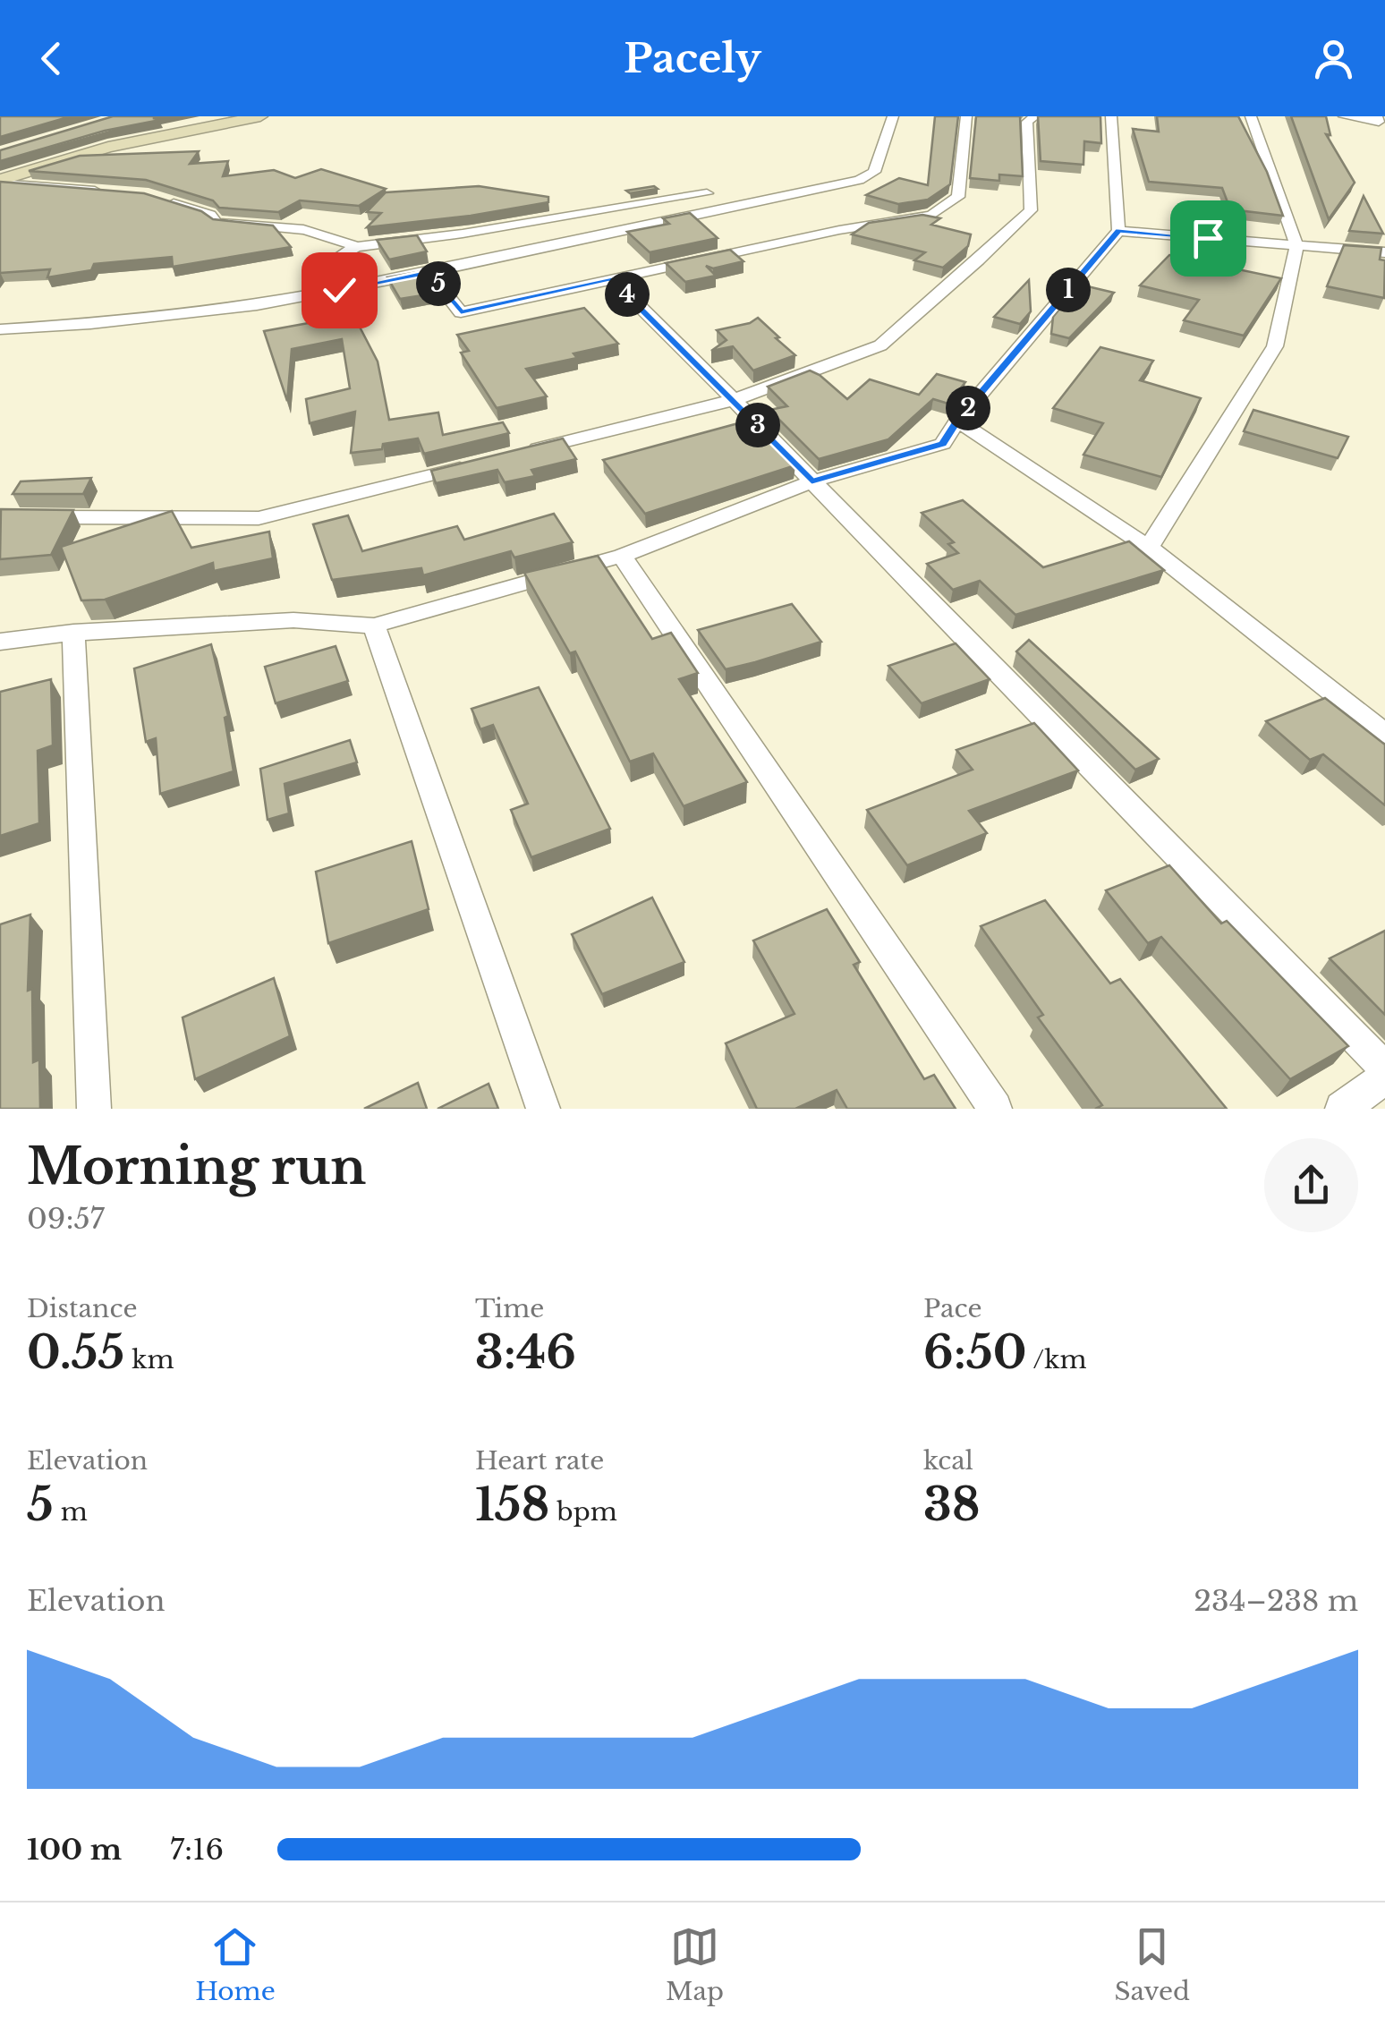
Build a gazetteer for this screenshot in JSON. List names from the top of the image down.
{
  "page": {
    "header": "Pacely",
    "pins": [
      "5",
      "1",
      "4",
      "2",
      "3"
    ],
    "heading": ["Morning run", "09:57"],
    "stats": [
      ["Distance", "0.55 km"],
      ["Time", "3:46"],
      ["Pace", "6:50 /km"],
      ["Elevation", "5 m"],
      ["Heart rate", "158 bpm"],
      ["kcal", "38"]
    ],
    "chart": ["Elevation", "234–238 m"],
    "list": [
      {
        "name": "100 m",
        "note": "7:16"
      }
    ],
    "tabs": ["Home", "Map", "Saved"]
  }
}
